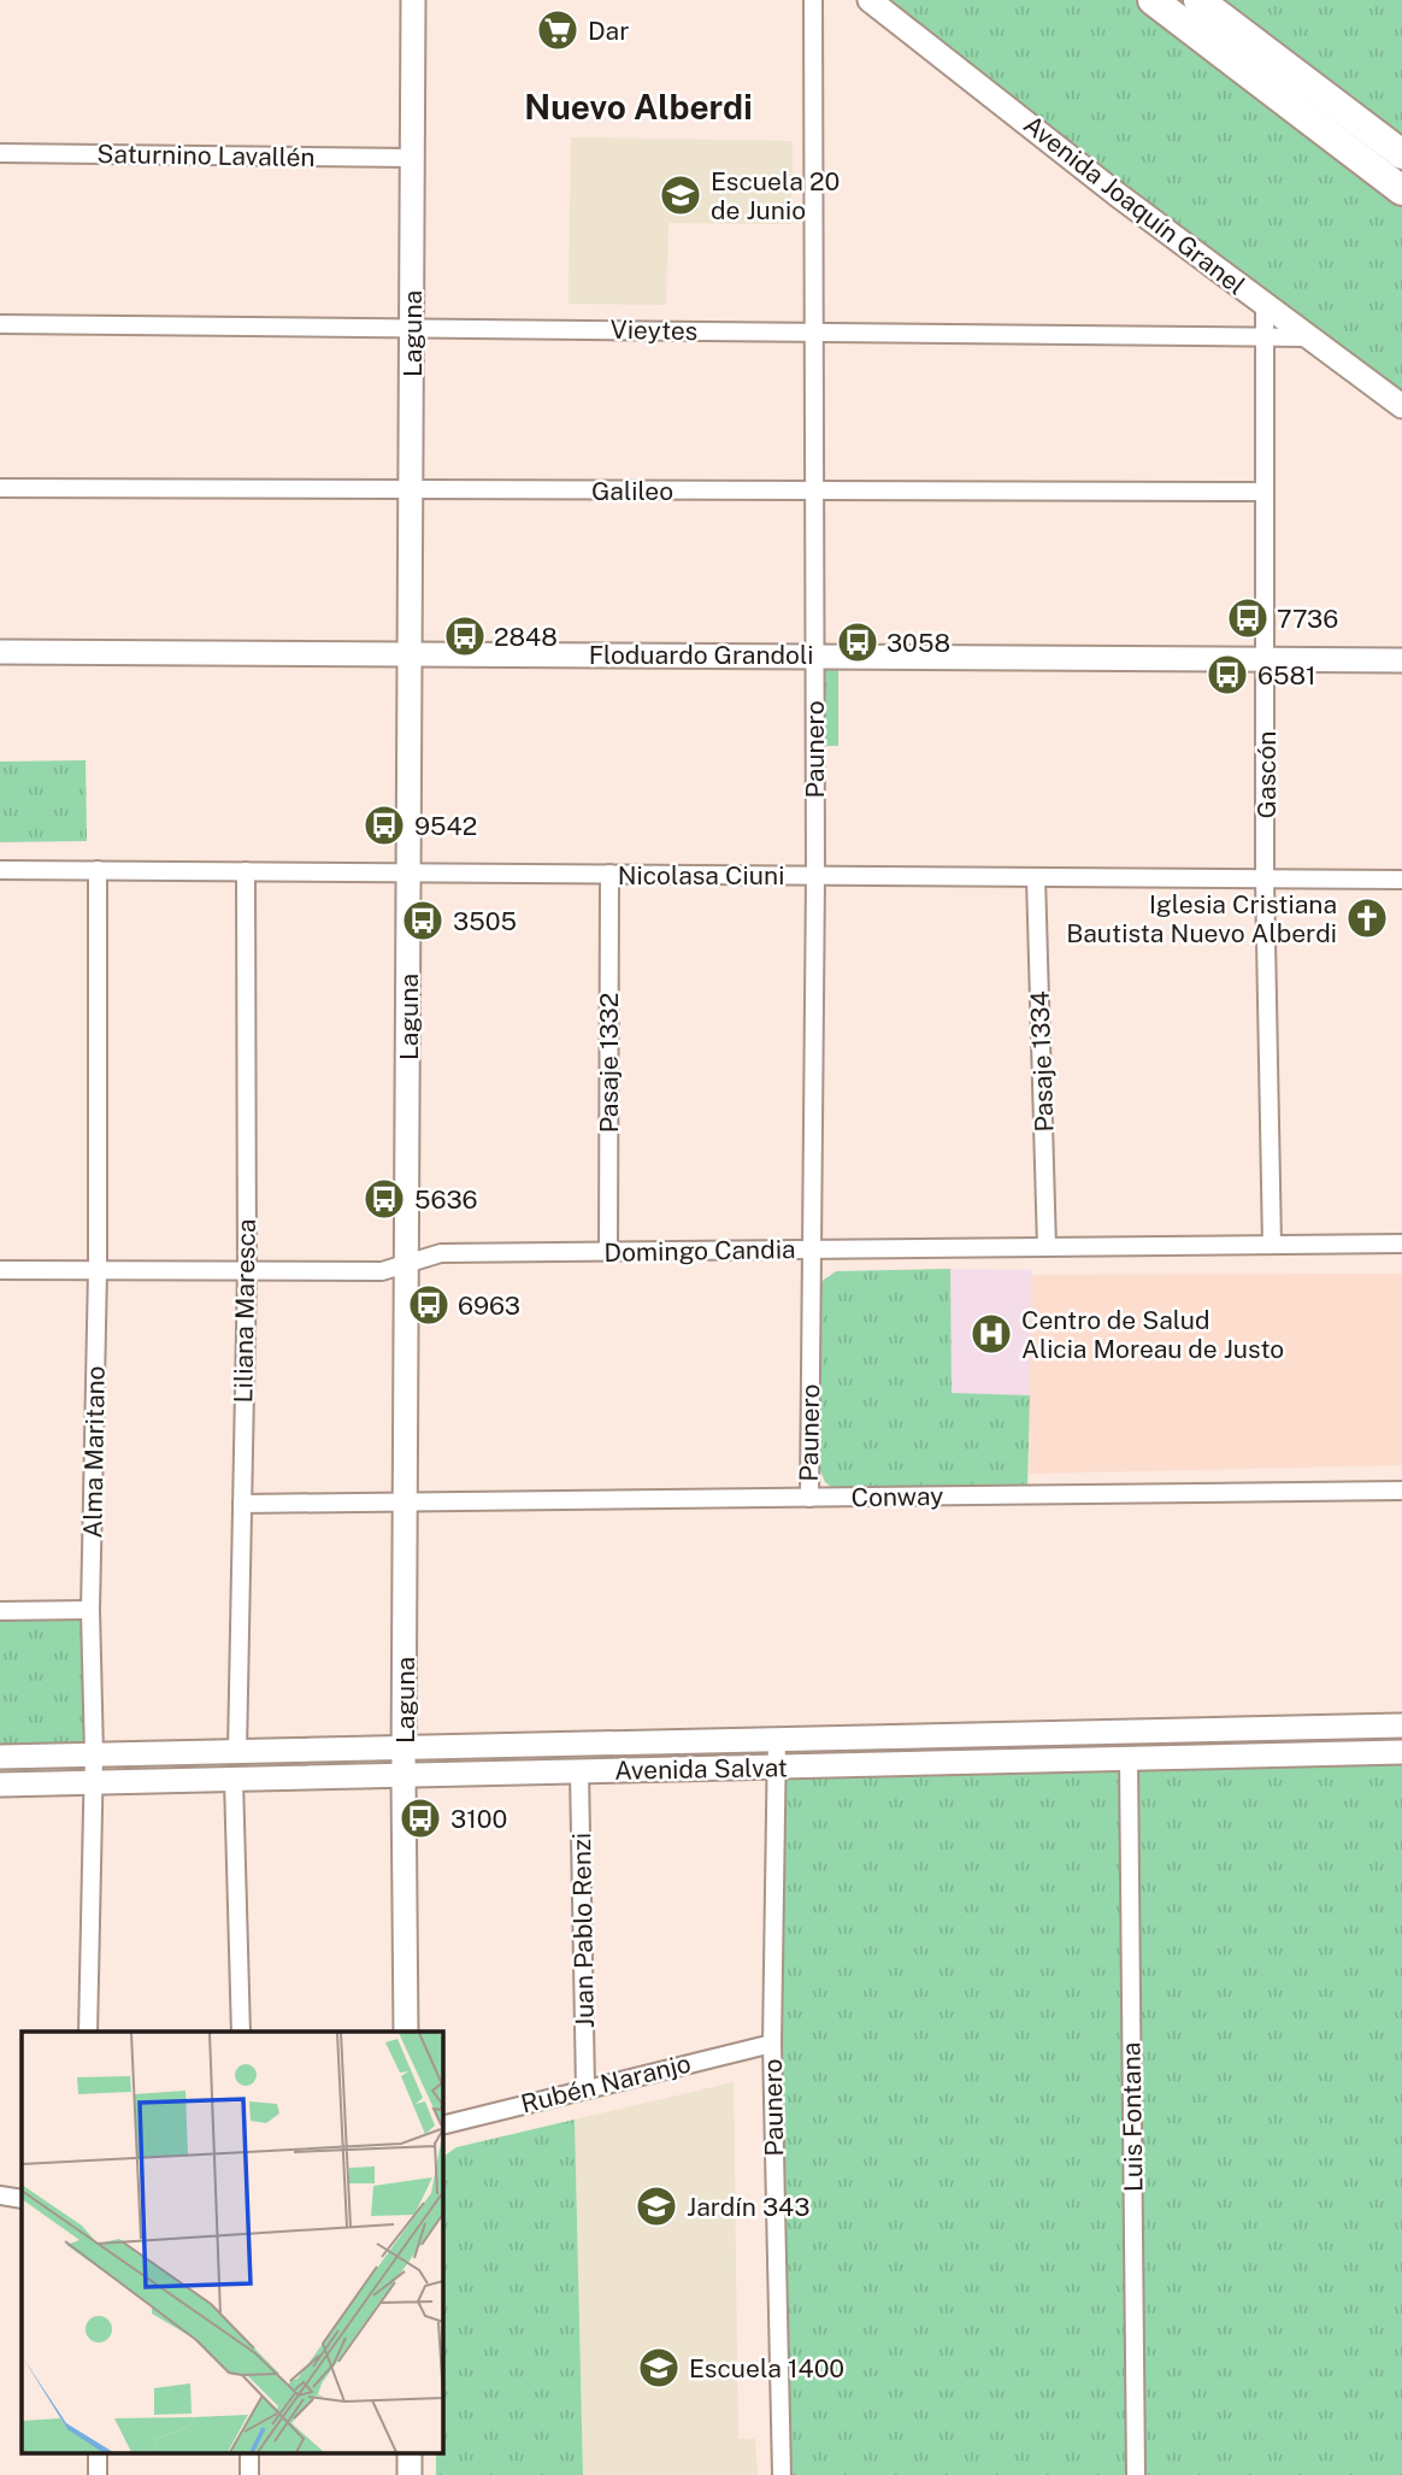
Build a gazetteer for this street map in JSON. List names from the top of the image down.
{
  "streets": {
    "street": [
      "Saturnino Lavallén",
      "Avenida Joaquín Granel",
      "Vieytes",
      "Laguna",
      "Galileo",
      "Floduardo Grandoli",
      "Paunero",
      "Gascón",
      "Nicolasa Ciuni",
      "Pasaje 1334",
      "Pasaje 1332",
      "Domingo Candia",
      "Liliana Maresca",
      "Alma Maritano",
      "Conway",
      "Avenida Salvat",
      "Juan Pablo Renzi",
      "Rubén Naranjo",
      "Luis Fontana"
    ]
  },
  "crossings": [
    ["Saturnino Lavallén", "Laguna"],
    ["Avenida Joaquín Granel", "Vieytes"],
    ["Avenida Joaquín Granel", "Gascón"],
    ["Vieytes", "Laguna"],
    ["Vieytes", "Paunero"],
    ["Vieytes", "Gascón"],
    ["Laguna", "Galileo"],
    ["Laguna", "Floduardo Grandoli"],
    ["Laguna", "Nicolasa Ciuni"],
    ["Laguna", "Domingo Candia"],
    ["Laguna", "Conway"],
    ["Laguna", "Avenida Salvat"],
    ["Galileo", "Paunero"],
    ["Galileo", "Gascón"],
    ["Floduardo Grandoli", "Paunero"],
    ["Floduardo Grandoli", "Gascón"],
    ["Paunero", "Nicolasa Ciuni"],
    ["Paunero", "Domingo Candia"],
    ["Paunero", "Conway"],
    ["Paunero", "Avenida Salvat"],
    ["Paunero", "Rubén Naranjo"],
    ["Gascón", "Nicolasa Ciuni"],
    ["Gascón", "Domingo Candia"],
    ["Nicolasa Ciuni", "Pasaje 1334"],
    ["Nicolasa Ciuni", "Pasaje 1332"],
    ["Nicolasa Ciuni", "Liliana Maresca"],
    ["Nicolasa Ciuni", "Alma Maritano"],
    ["Pasaje 1334", "Domingo Candia"],
    ["Pasaje 1332", "Domingo Candia"],
    ["Domingo Candia", "Liliana Maresca"],
    ["Domingo Candia", "Alma Maritano"],
    ["Liliana Maresca", "Conway"],
    ["Liliana Maresca", "Avenida Salvat"],
    ["Alma Maritano", "Avenida Salvat"],
    ["Avenida Salvat", "Juan Pablo Renzi"],
    ["Avenida Salvat", "Luis Fontana"],
    ["Juan Pablo Renzi", "Rubén Naranjo"]
  ],
  "districts": ["Nuevo Alberdi"],
  "places": {
    "supermarket": ["Dar"],
    "school or university": ["Escuela 20 de Junio", "Jardín 343", "Escuela 1400"],
    "bus stop": [
      "7736",
      "2848",
      "3058",
      "6581",
      "9542",
      "3505",
      "5636",
      "6963",
      "3100"
    ],
    "church": ["Iglesia Cristiana Bautista Nuevo Alberdi"],
    "hospital": ["Centro de Salud Alicia Moreau de Justo"]
  }
}
